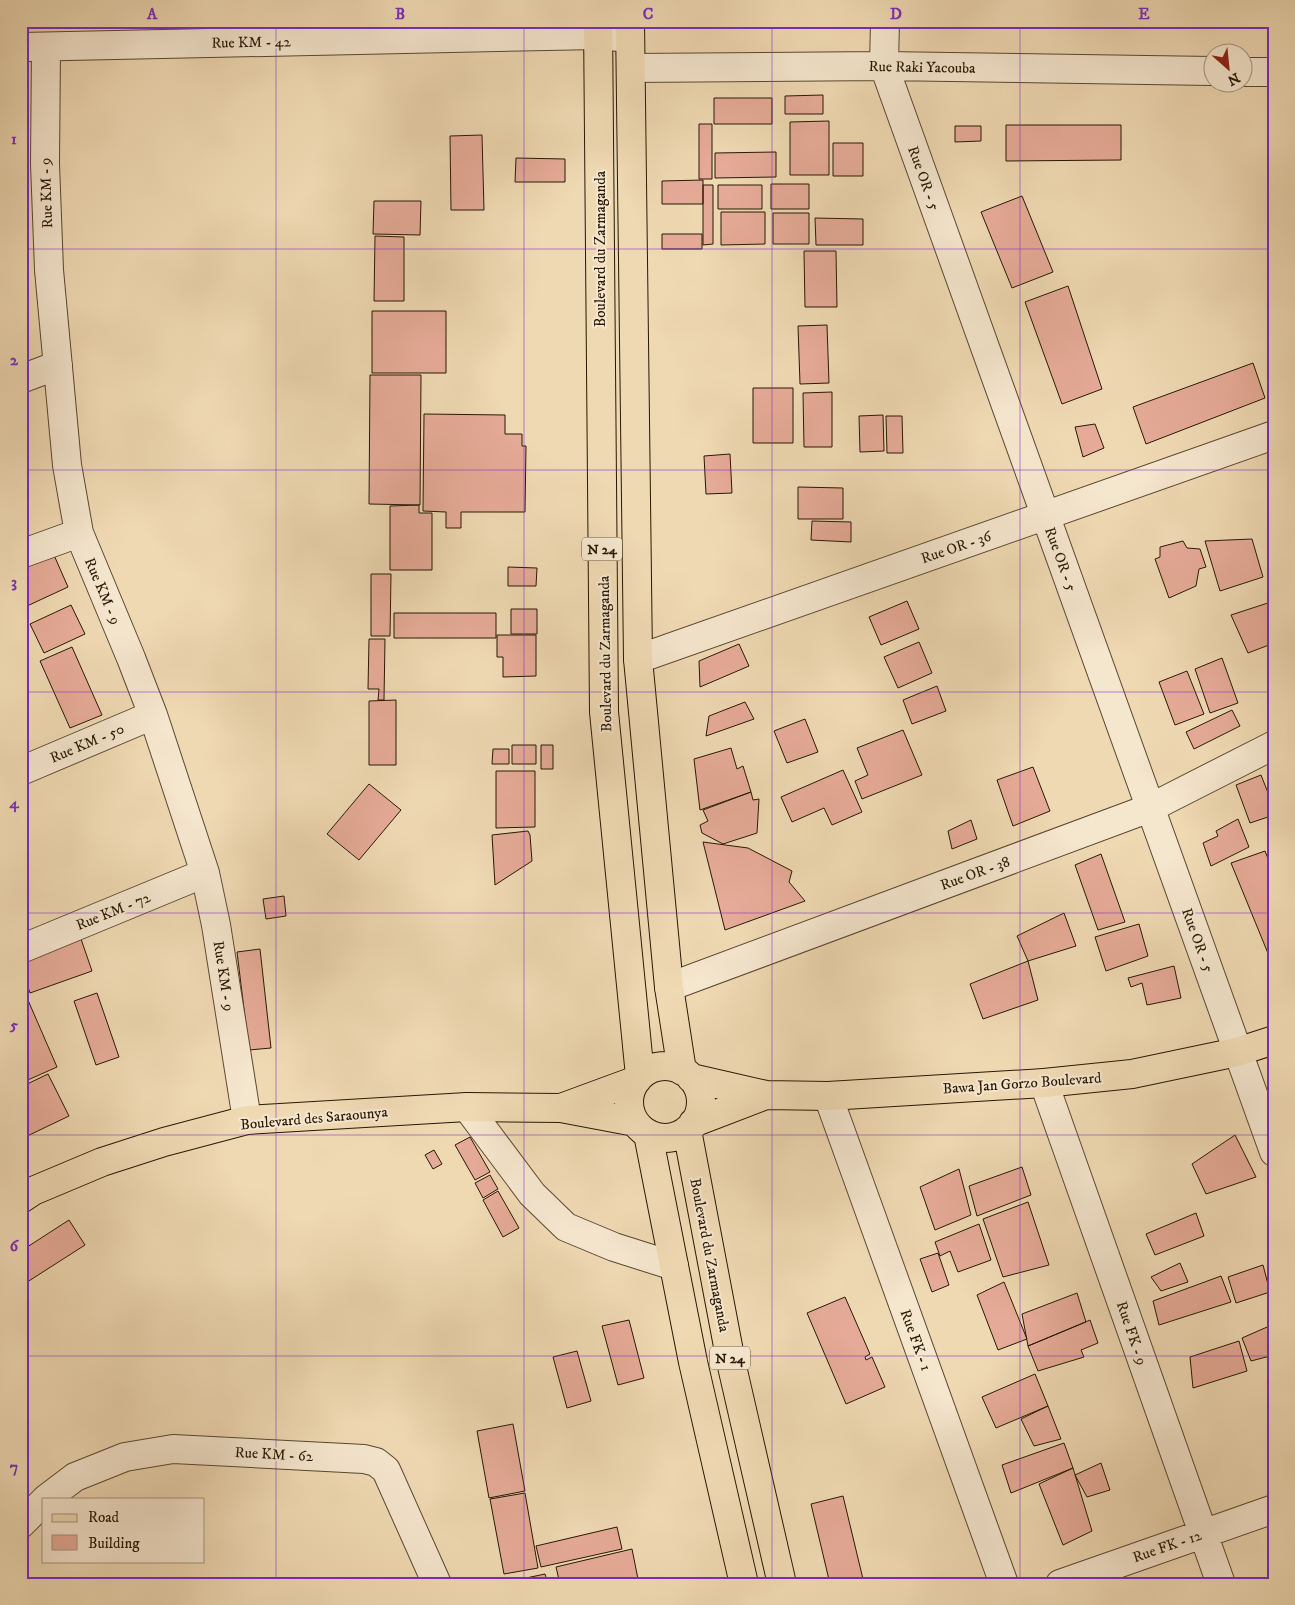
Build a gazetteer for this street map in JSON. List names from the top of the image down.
{
  "streets": {
    "main road": [
      "Boulevard du Zarmaganda",
      "N 24",
      "Bawa Jan Gorzo Boulevard",
      "Boulevard des Saraounya"
    ],
    "street": [
      "Rue KM - 42",
      "Rue Raki Yacouba",
      "Rue OR - 5",
      "Rue KM - 9",
      "Rue OR - 36",
      "Rue KM - 50",
      "Rue OR - 38",
      "Rue KM - 72",
      "Rue FK - 9",
      "Rue FK - 1",
      "Rue KM - 62",
      "Rue FK - 12"
    ]
  },
  "crossings": [
    ["Rue KM - 42", "Rue KM - 9"],
    ["Rue KM - 42", "Boulevard du Zarmaganda"],
    ["Rue KM - 42", "N 24"],
    ["Rue Raki Yacouba", "Rue OR - 5"],
    ["Rue Raki Yacouba", "N 24"],
    ["Rue OR - 5", "Rue OR - 36"],
    ["Rue OR - 5", "Rue OR - 38"],
    ["Rue OR - 5", "Bawa Jan Gorzo Boulevard"],
    ["Rue KM - 9", "Rue KM - 50"],
    ["Rue KM - 9", "Rue KM - 72"],
    ["Rue KM - 9", "Boulevard des Saraounya"],
    ["Boulevard du Zarmaganda", "N 24"],
    ["Boulevard du Zarmaganda", "Bawa Jan Gorzo Boulevard"],
    ["Boulevard du Zarmaganda", "Boulevard des Saraounya"],
    ["Rue OR - 36", "N 24"],
    ["N 24", "Rue OR - 38"],
    ["N 24", "Bawa Jan Gorzo Boulevard"],
    ["N 24", "Boulevard des Saraounya"],
    ["Bawa Jan Gorzo Boulevard", "Boulevard des Saraounya"],
    ["Bawa Jan Gorzo Boulevard", "Rue FK - 9"],
    ["Bawa Jan Gorzo Boulevard", "Rue FK - 1"],
    ["Rue FK - 9", "Rue FK - 12"]
  ],
  "legend": ["Road", "Building"],
  "north": "bottom right",
  "grid": {
    "columns": [
      "A",
      "B",
      "C",
      "D",
      "E"
    ],
    "rows": [
      "1",
      "2",
      "3",
      "4",
      "5",
      "6",
      "7"
    ]
  }
}
